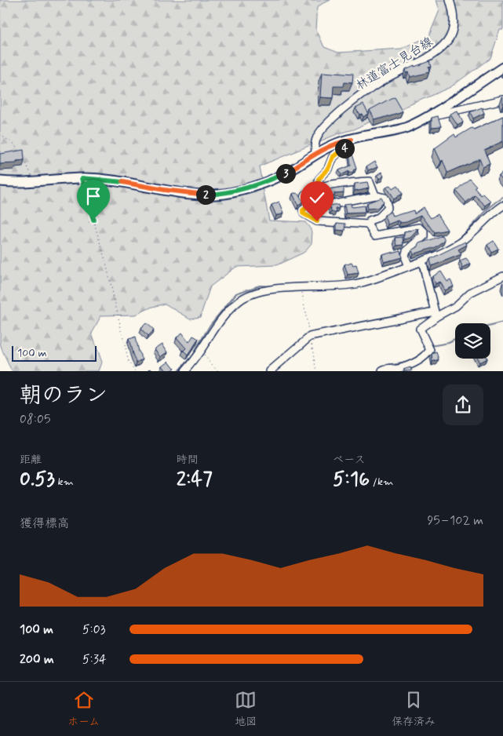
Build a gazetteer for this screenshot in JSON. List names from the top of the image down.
{
  "streets": {
    "street": ["林道富士見台線"]
  },
  "scale_bar": "100 m",
  "page": {
    "pins": ["4", "3", "2"],
    "scale": "100 m",
    "heading": ["朝のラン", "08:05"],
    "stats": [
      ["距離", "0.53 km"],
      ["時間", "2:47"],
      ["ペース", "5:16 /km"]
    ],
    "chart": ["獲得標高", "95–102 m"],
    "list": [
      {
        "name": "100 m",
        "note": "5:03"
      },
      {
        "name": "200 m",
        "note": "5:34"
      }
    ],
    "tabs": ["ホーム", "地図", "保存済み"]
  }
}
